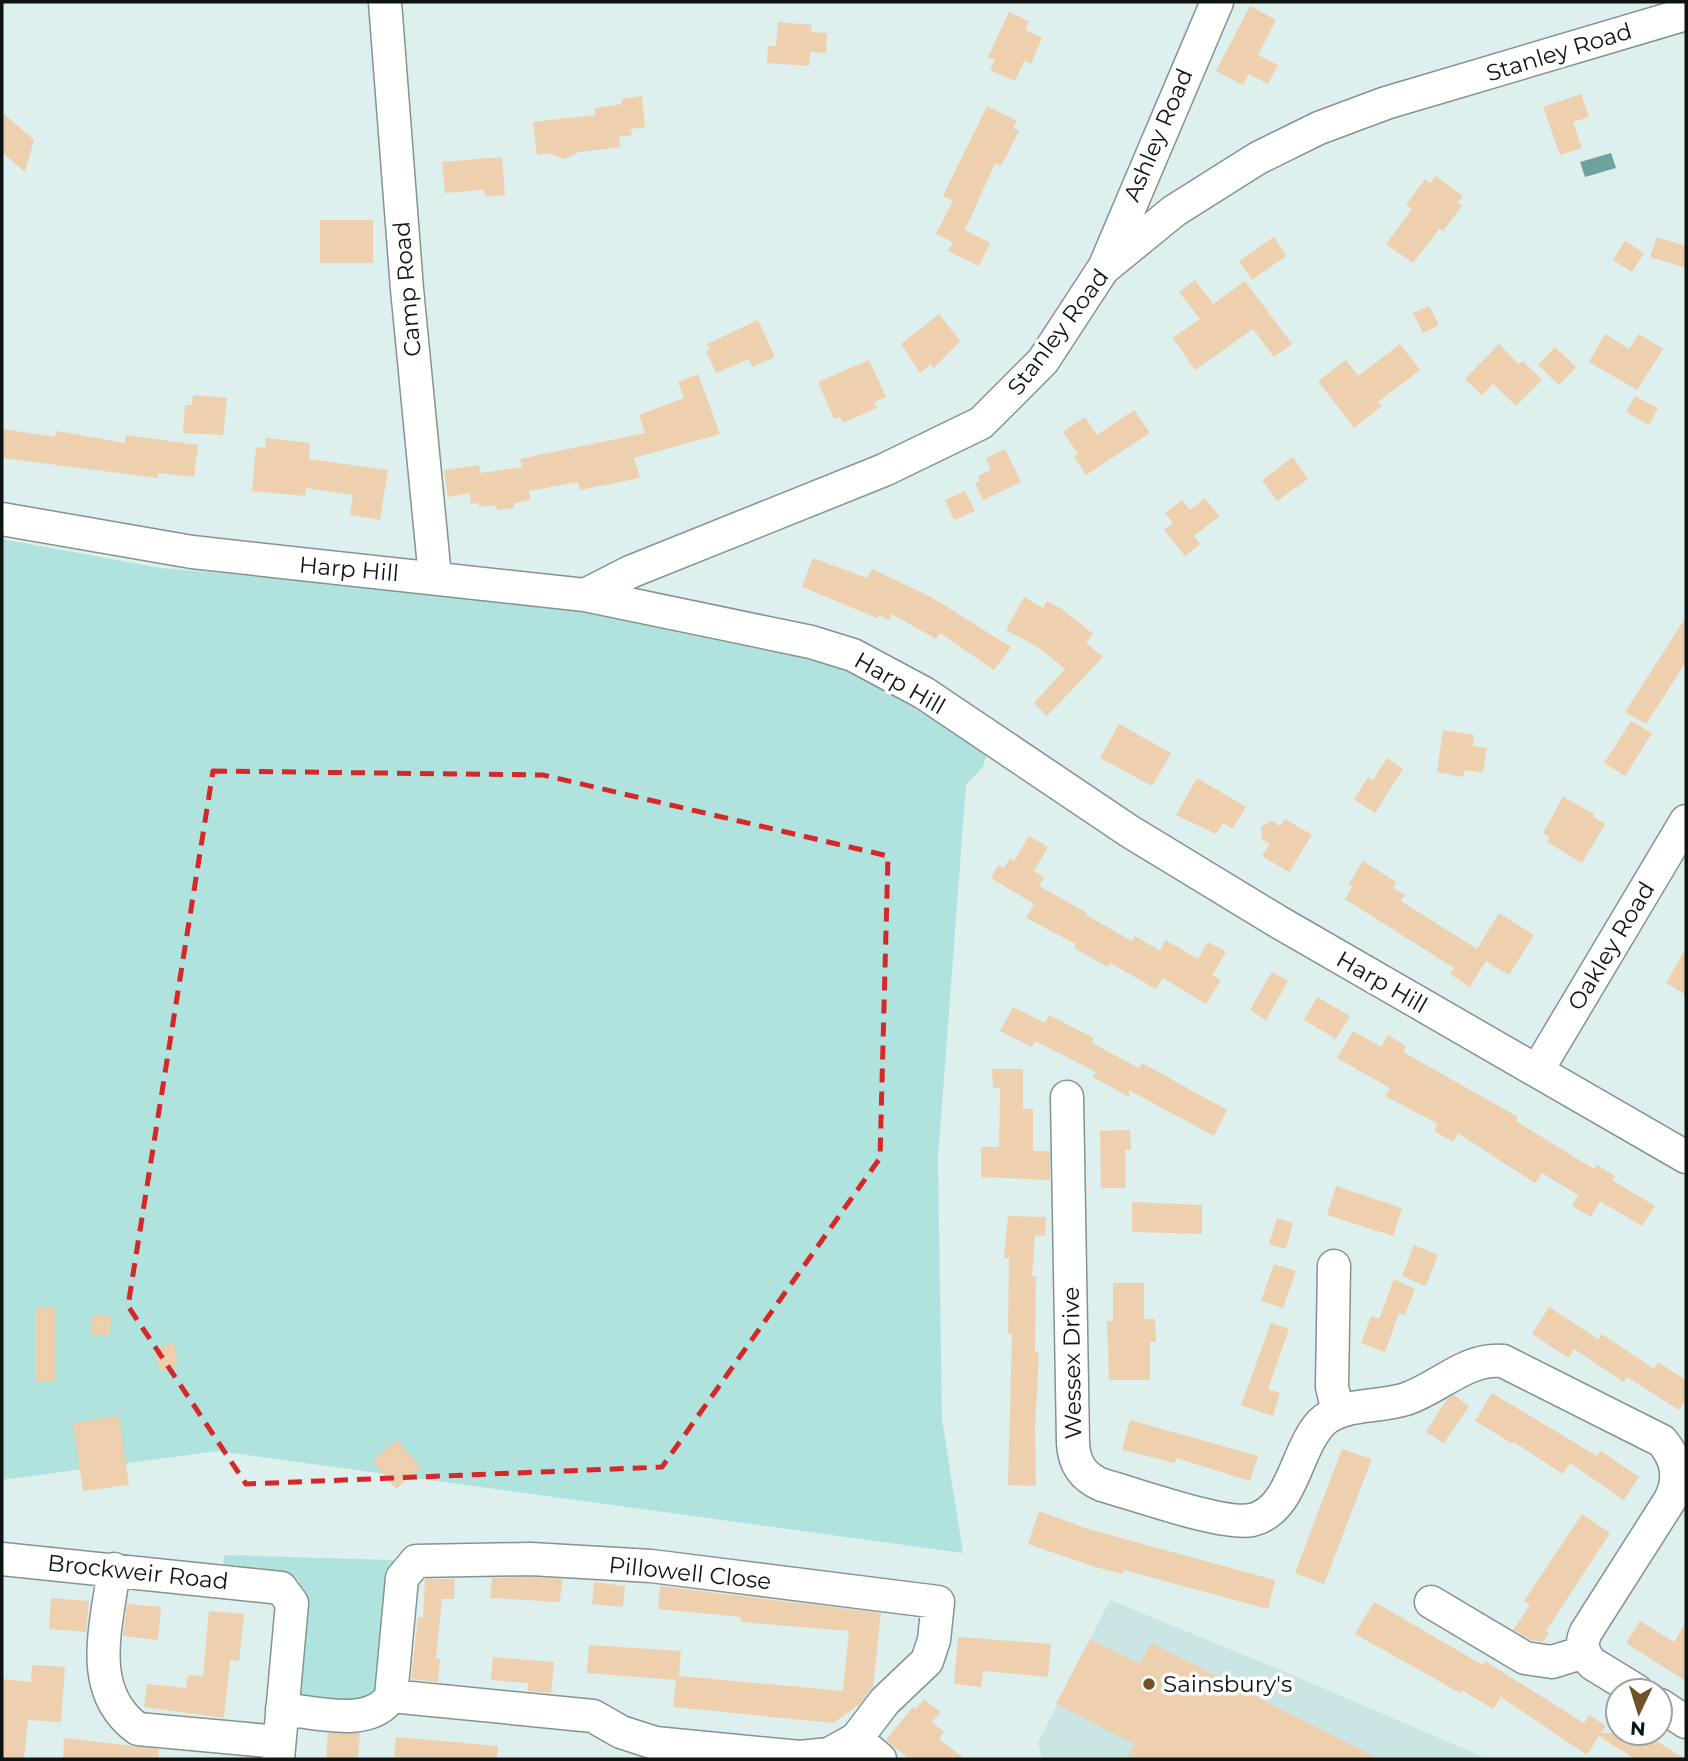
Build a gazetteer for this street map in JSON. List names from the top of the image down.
{
  "streets": {
    "street": [
      "Stanley Road",
      "Ashley Road",
      "Camp Road",
      "Harp Hill",
      "Oakley Road",
      "Wessex Drive",
      "Brockweir Road",
      "Pillowell Close"
    ]
  },
  "crossings": [
    ["Stanley Road", "Ashley Road"],
    ["Stanley Road", "Harp Hill"],
    ["Camp Road", "Harp Hill"],
    ["Harp Hill", "Oakley Road"]
  ],
  "places": ["Sainsbury's"],
  "north": "bottom"
}
